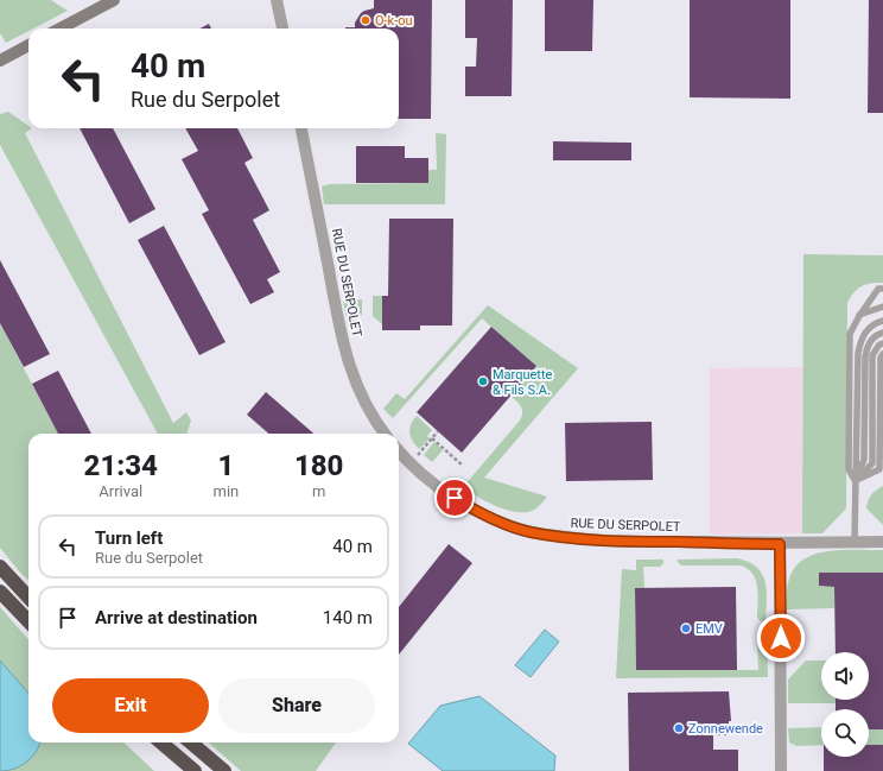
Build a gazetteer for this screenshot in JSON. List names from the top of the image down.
{
  "streets": {
    "street": ["RUE DU SERPOLET"]
  },
  "places": [
    "O-k-ou",
    "Marquette & Fils S.A.",
    "EMV",
    "Zonnewende"
  ],
  "page": {
    "turn": ["40 m", "Rue du Serpolet"],
    "eta": [
      "21:34",
      "Arrival",
      "1",
      "min",
      "180",
      "m"
    ],
    "list": [
      {
        "name": "Turn left",
        "note": "Rue du Serpolet",
        "value": "40 m"
      },
      {
        "name": "Arrive at destination",
        "value": "140 m"
      }
    ],
    "buttons": ["Exit", "Share"]
  }
}
